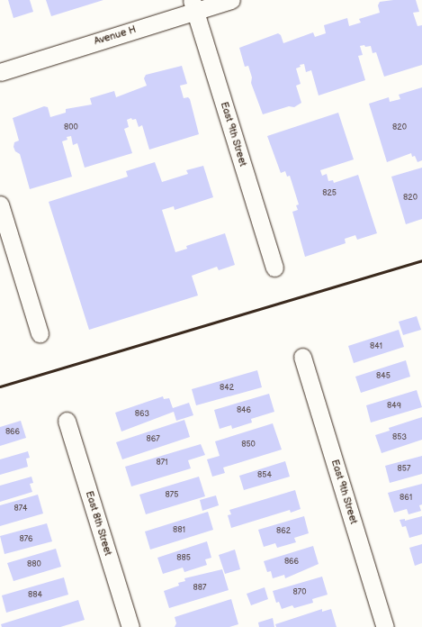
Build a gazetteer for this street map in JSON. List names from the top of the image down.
{
  "streets": {
    "street": ["Avenue H", "East 9th Street", "East 8th Street"]
  },
  "crossings": [
    ["Avenue H", "East 9th Street"]
  ],
  "house_numbers": [
    "800",
    "820",
    "825",
    "820",
    "841",
    "845",
    "842",
    "849",
    "846",
    "863",
    "866",
    "853",
    "867",
    "850",
    "871",
    "857",
    "854",
    "875",
    "861",
    "874",
    "881",
    "862",
    "876",
    "885",
    "866",
    "880",
    "887",
    "870",
    "884"
  ]
}
